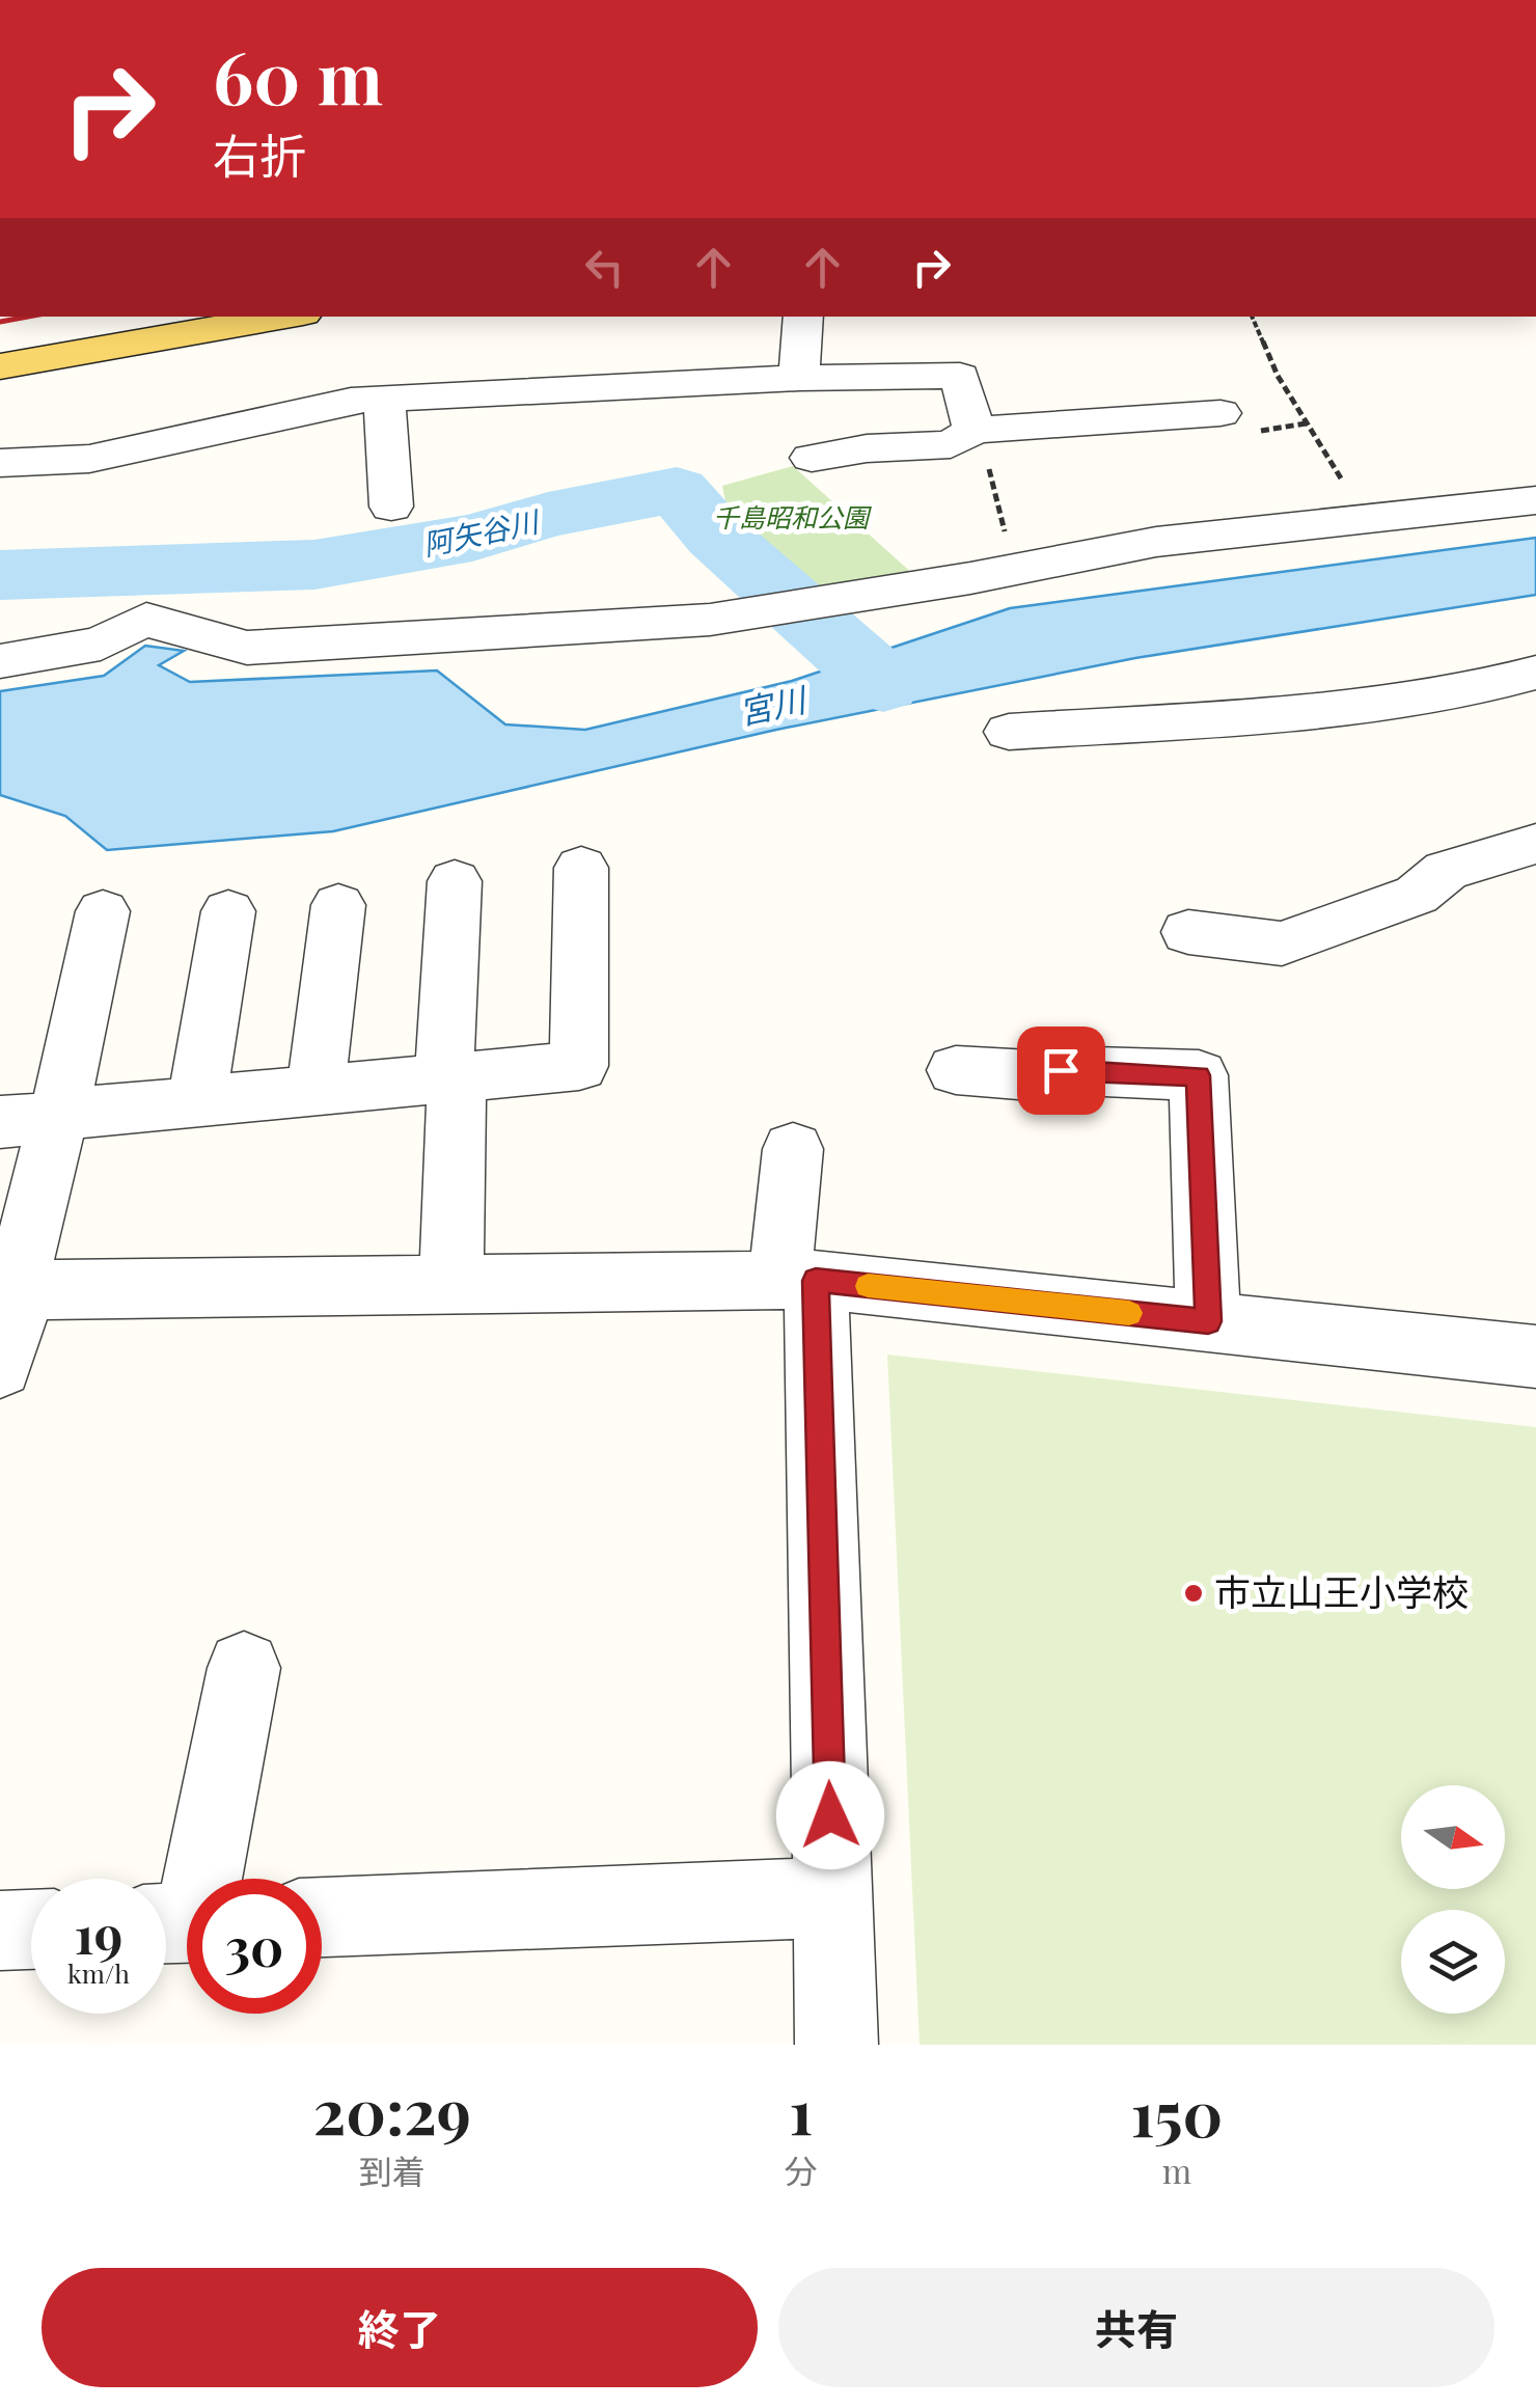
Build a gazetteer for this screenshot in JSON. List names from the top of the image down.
{
  "water": ["阿矢谷川", "宮川"],
  "parks": ["千島昭和公園"],
  "places": ["市立山王小学校"],
  "north": "right",
  "page": {
    "turn": ["60 m", "右折"],
    "speed": "19 km/h",
    "limit": "30",
    "eta": [
      "20:29",
      "到着",
      "1",
      "分",
      "150",
      "m"
    ],
    "buttons": ["終了", "共有"]
  }
}
